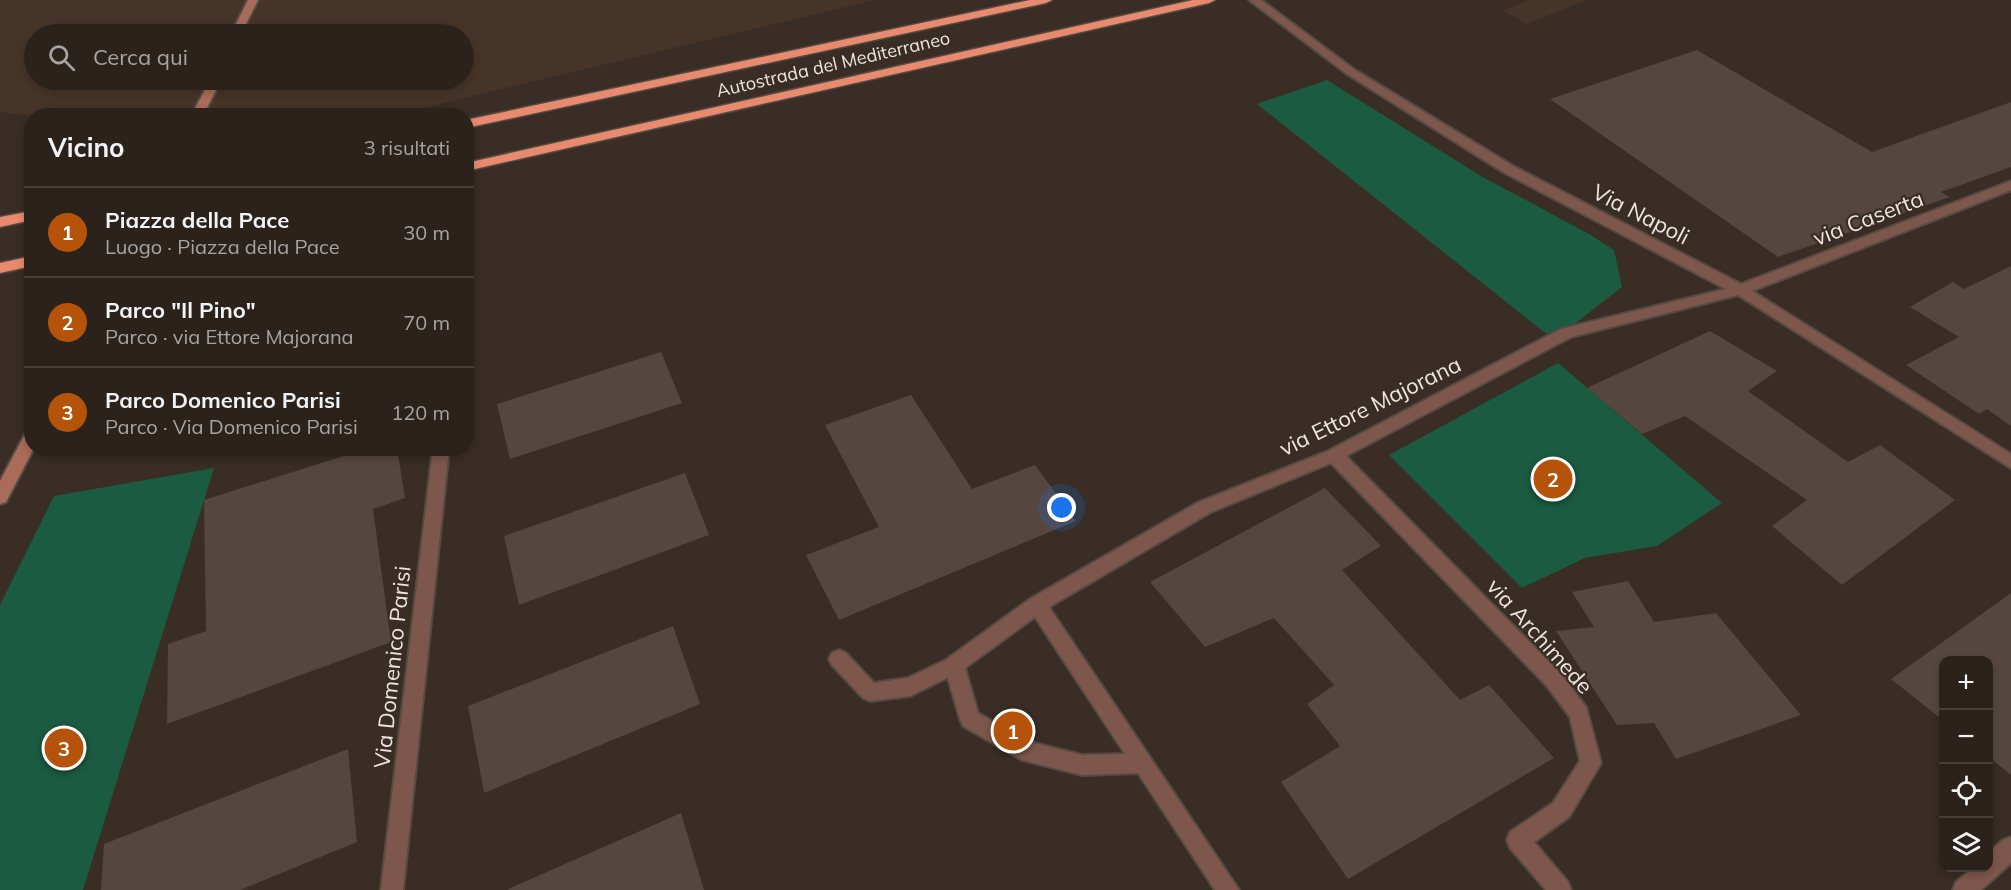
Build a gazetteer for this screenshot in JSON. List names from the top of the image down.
{
  "streets": {
    "highway": ["Autostrada del Mediterraneo"],
    "street": [
      "Via Napoli",
      "via Caserta",
      "via Ettore Majorana",
      "via Archimede",
      "Via Domenico Parisi"
    ]
  },
  "crossings": [
    ["Via Napoli", "via Caserta"],
    ["Via Napoli", "via Ettore Majorana"],
    ["via Caserta", "via Ettore Majorana"],
    ["via Ettore Majorana", "via Archimede"]
  ],
  "page": {
    "search": "Cerca qui",
    "heading": ["Vicino", "3 risultati"],
    "list": [
      {
        "mark": "1",
        "name": "Piazza della Pace",
        "note": "Luogo · Piazza della Pace",
        "value": "30 m"
      },
      {
        "mark": "2",
        "name": "Parco \"Il Pino\"",
        "note": "Parco · via Ettore Majorana",
        "value": "70 m"
      },
      {
        "mark": "3",
        "name": "Parco Domenico Parisi",
        "note": "Parco · Via Domenico Parisi",
        "value": "120 m"
      }
    ],
    "pins": ["2", "1", "3"],
    "map_buttons": ["+", "−"]
  }
}
